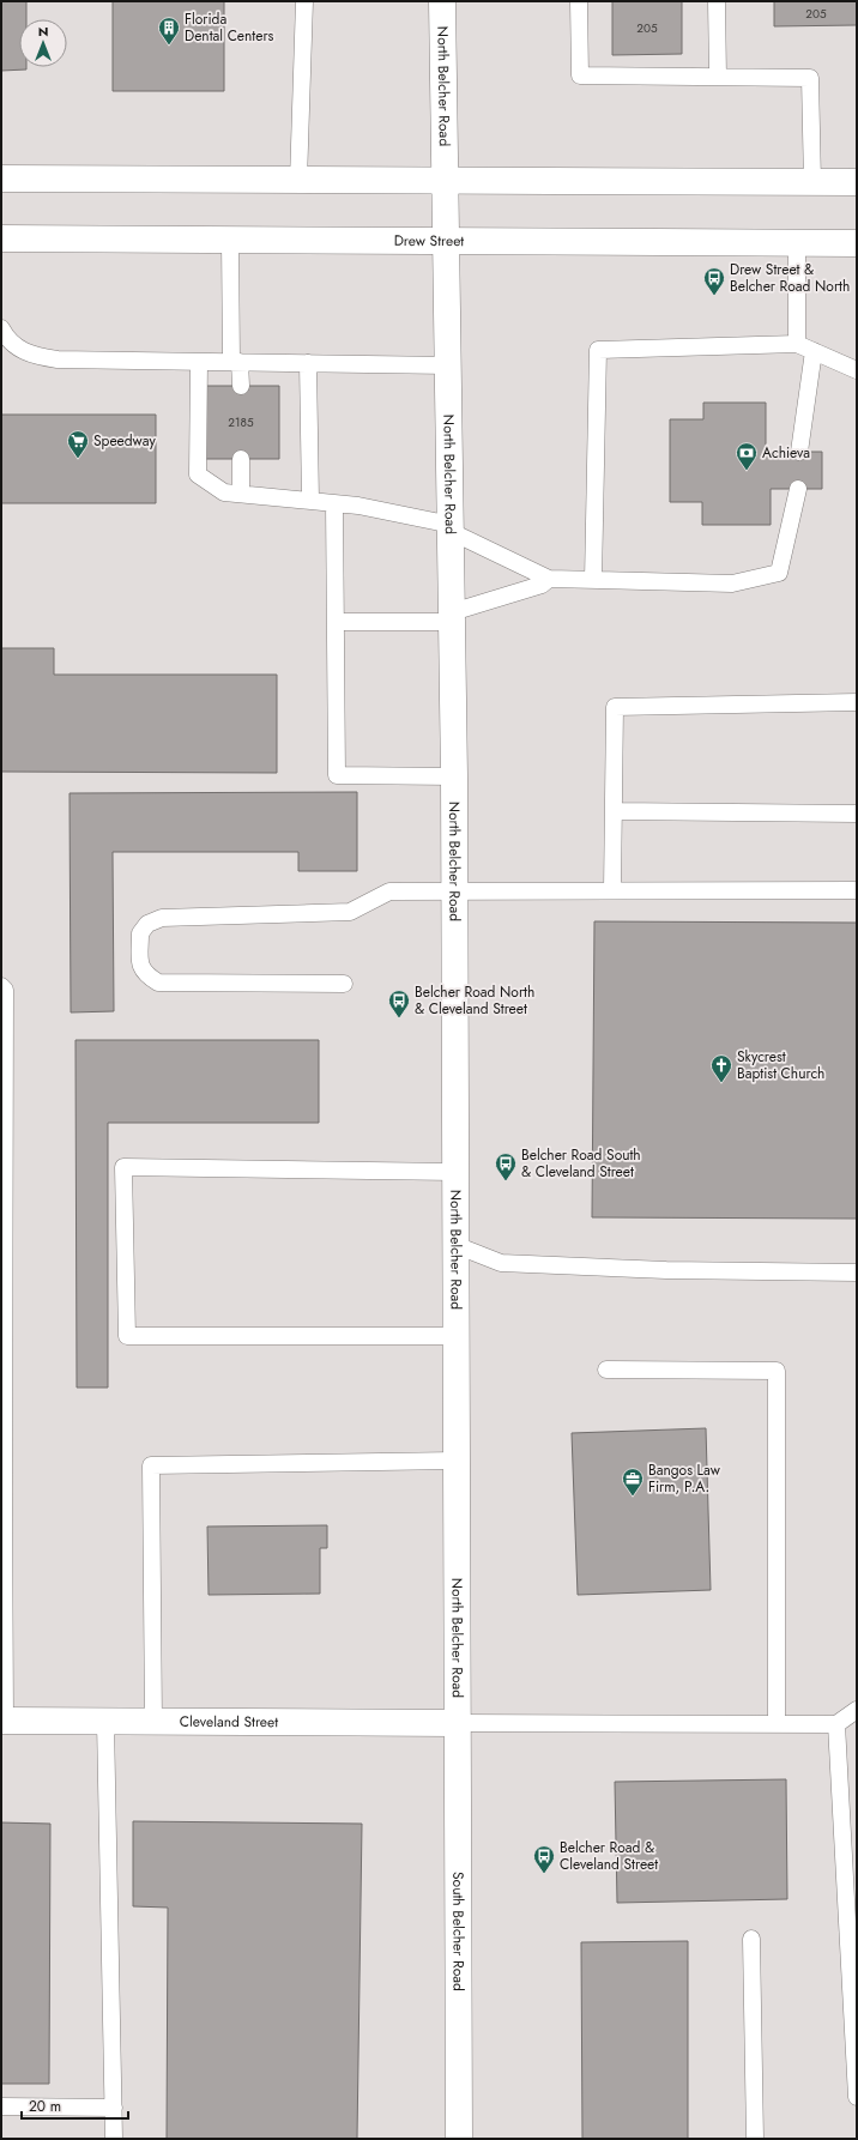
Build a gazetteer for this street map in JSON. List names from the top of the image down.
{
  "streets": {
    "main road": [
      "North Belcher Road",
      "Drew Street",
      "Cleveland Street",
      "South Belcher Road"
    ]
  },
  "crossings": [
    ["North Belcher Road", "Drew Street"],
    ["North Belcher Road", "Cleveland Street"],
    ["North Belcher Road", "South Belcher Road"],
    ["Cleveland Street", "South Belcher Road"]
  ],
  "places": {
    "building": ["Florida Dental Centers"],
    "bus stop": [
      "Drew Street & Belcher Road North",
      "Belcher Road North & Cleveland Street",
      "Belcher Road South & Cleveland Street",
      "Belcher Road & Cleveland Street"
    ],
    "supermarket": ["Speedway"],
    "bank": ["Achieva"],
    "church": ["Skycrest Baptist Church"],
    "office": ["Bangos Law Firm, P.A."]
  },
  "house_numbers": ["205", "205", "2185"],
  "scale_bar": "20 m",
  "north": "top"
}
